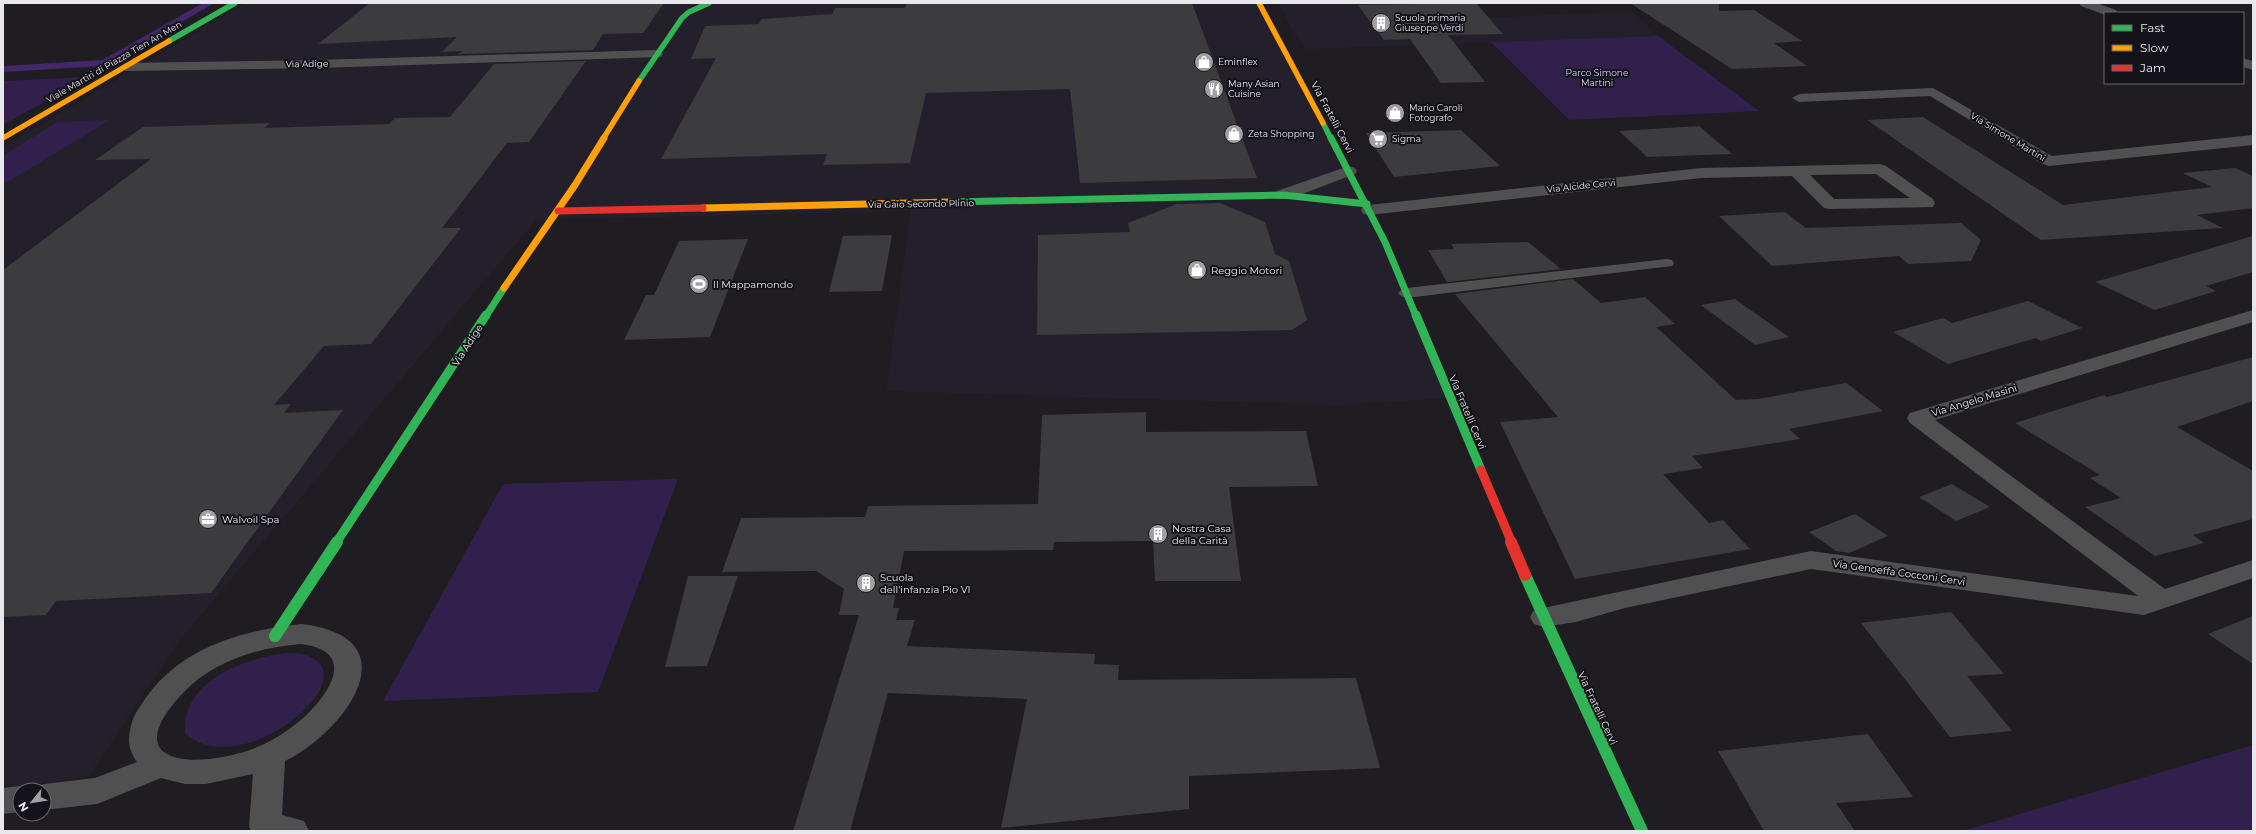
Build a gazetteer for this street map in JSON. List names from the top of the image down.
{
  "streets": {
    "street": [
      "Viale Martiri di Piazza Tien An Men",
      "Via Adige",
      "Via Fratelli Cervi",
      "Via Simone Martini",
      "Via Alcide Cervi",
      "Via Gaio Secondo Plinio",
      "Via Angelo Masini",
      "Via Genoeffa Cocconi Cervi"
    ]
  },
  "crossings": [
    ["Viale Martiri di Piazza Tien An Men", "Via Adige"],
    ["Via Adige", "Via Gaio Secondo Plinio"],
    ["Via Fratelli Cervi", "Via Alcide Cervi"],
    ["Via Fratelli Cervi", "Via Gaio Secondo Plinio"],
    ["Via Fratelli Cervi", "Via Genoeffa Cocconi Cervi"],
    ["Via Alcide Cervi", "Via Gaio Secondo Plinio"],
    ["Via Angelo Masini", "Via Genoeffa Cocconi Cervi"]
  ],
  "parks": ["Parco Simone Martini"],
  "places": {
    "building": ["Scuola primaria Giuseppe Verdi", "Nostra Casa della Carità", "Scuola dell'infanzia Pio VI"],
    "shop": [
      "Eminflex",
      "Mario Caroli Fotografo",
      "Zeta Shopping",
      "Reggio Motori"
    ],
    "restaurant": ["Many Asian Cuisine"],
    "supermarket": ["Sigma"],
    "sports": ["Il Mappamondo"],
    "office": ["Walvoil Spa"]
  },
  "legend": ["Fast", "Slow", "Jam"],
  "north": "bottom left"
}
